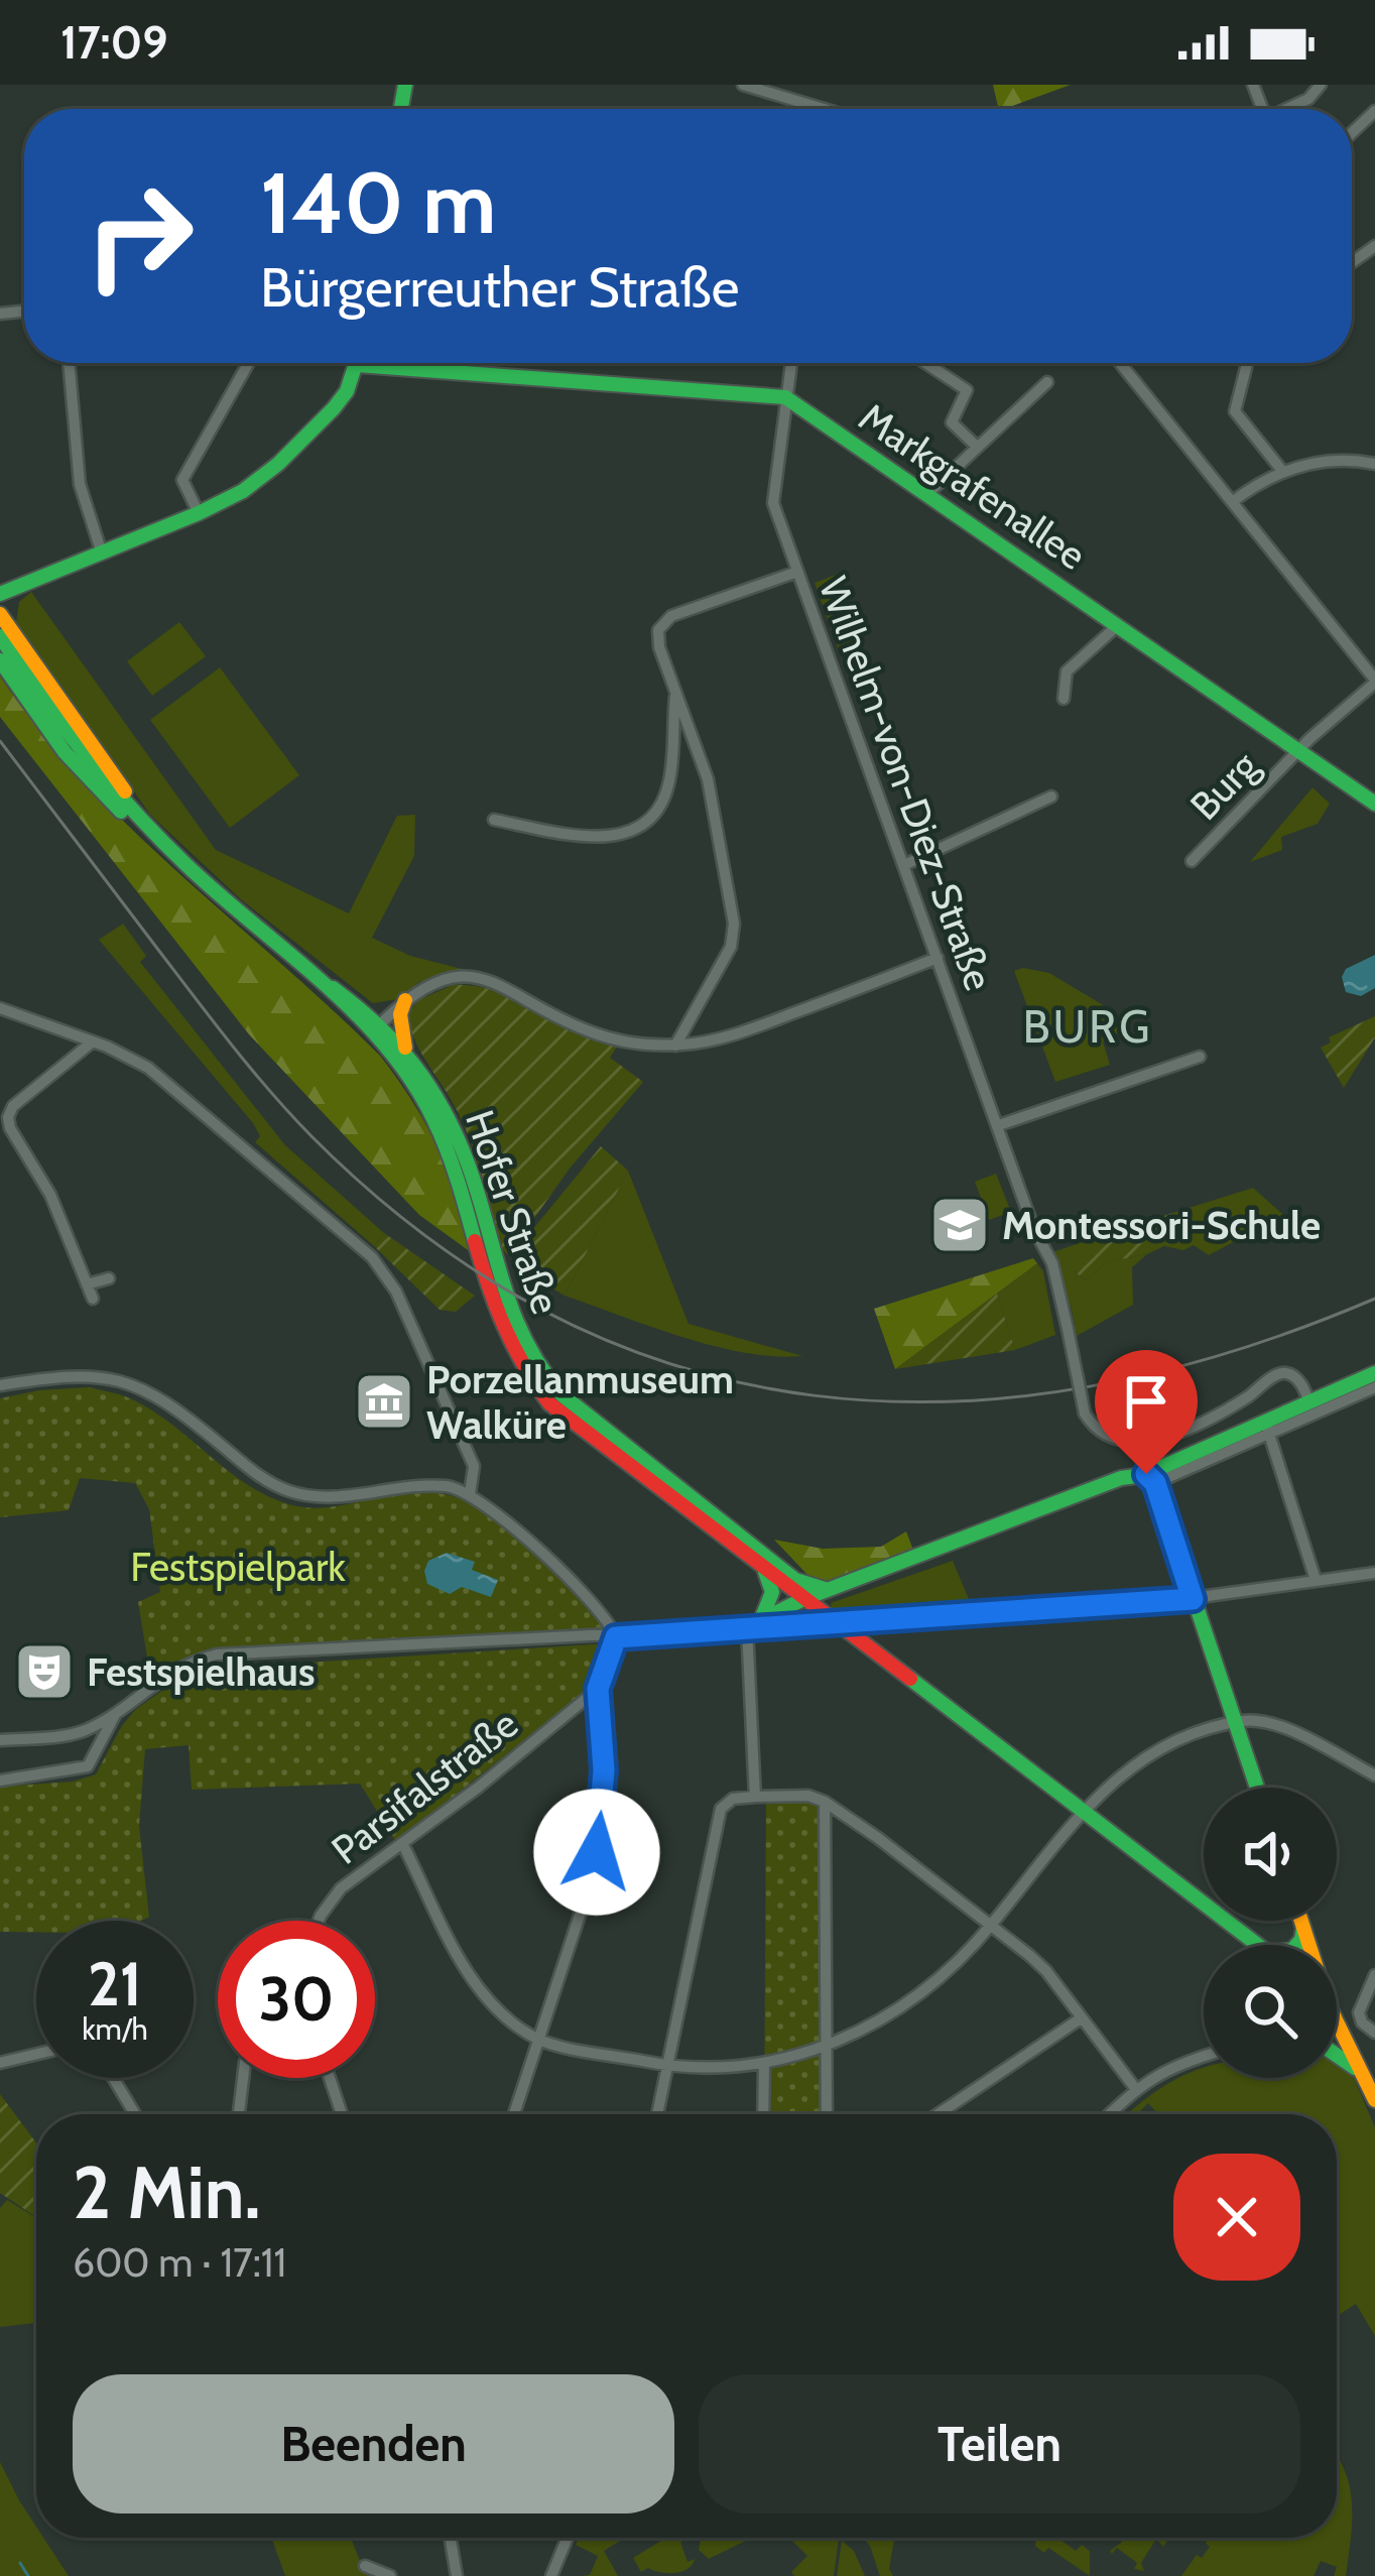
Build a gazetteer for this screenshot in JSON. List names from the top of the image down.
{
  "streets": {
    "main road": ["Markgrafenallee", "Hofer Straße"],
    "street": ["Wilhelm-von-Diez-Straße", "Burg", "Parsifalstraße"]
  },
  "crossings": [
    ["Markgrafenallee", "Wilhelm-von-Diez-Straße"],
    ["Markgrafenallee", "Burg"]
  ],
  "districts": ["BURG"],
  "parks": ["Festspielpark"],
  "places": {
    "school or university": ["Montessori-Schule"],
    "museum": ["Porzellanmuseum Walküre"],
    "theatre": ["Festspielhaus"]
  },
  "page": {
    "status": "17:09",
    "turn": ["140 m", "Bürgerreuther Straße"],
    "speed": "21 km/h",
    "limit": "30",
    "heading": ["2 Min.", "600 m · 17:11"],
    "buttons": ["Beenden", "Teilen"]
  }
}
